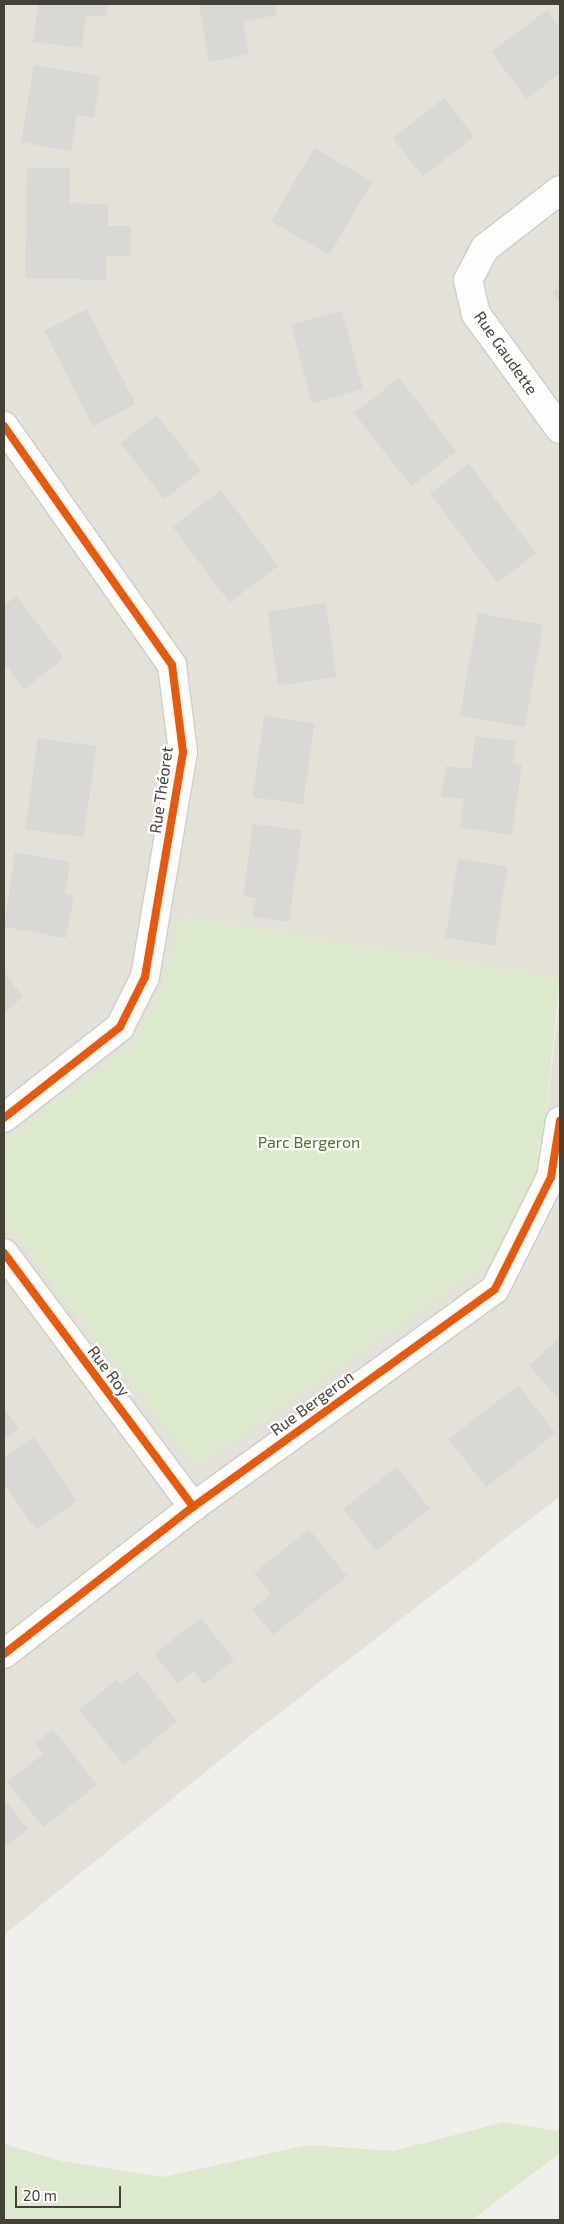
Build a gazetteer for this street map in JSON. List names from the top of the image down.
{
  "streets": {
    "street": [
      "Rue Gaudette",
      "Rue Théoret",
      "Rue Roy",
      "Rue Bergeron"
    ]
  },
  "crossings": [
    ["Rue Roy", "Rue Bergeron"]
  ],
  "parks": ["Parc Bergeron"],
  "scale_bar": "20 m"
}
